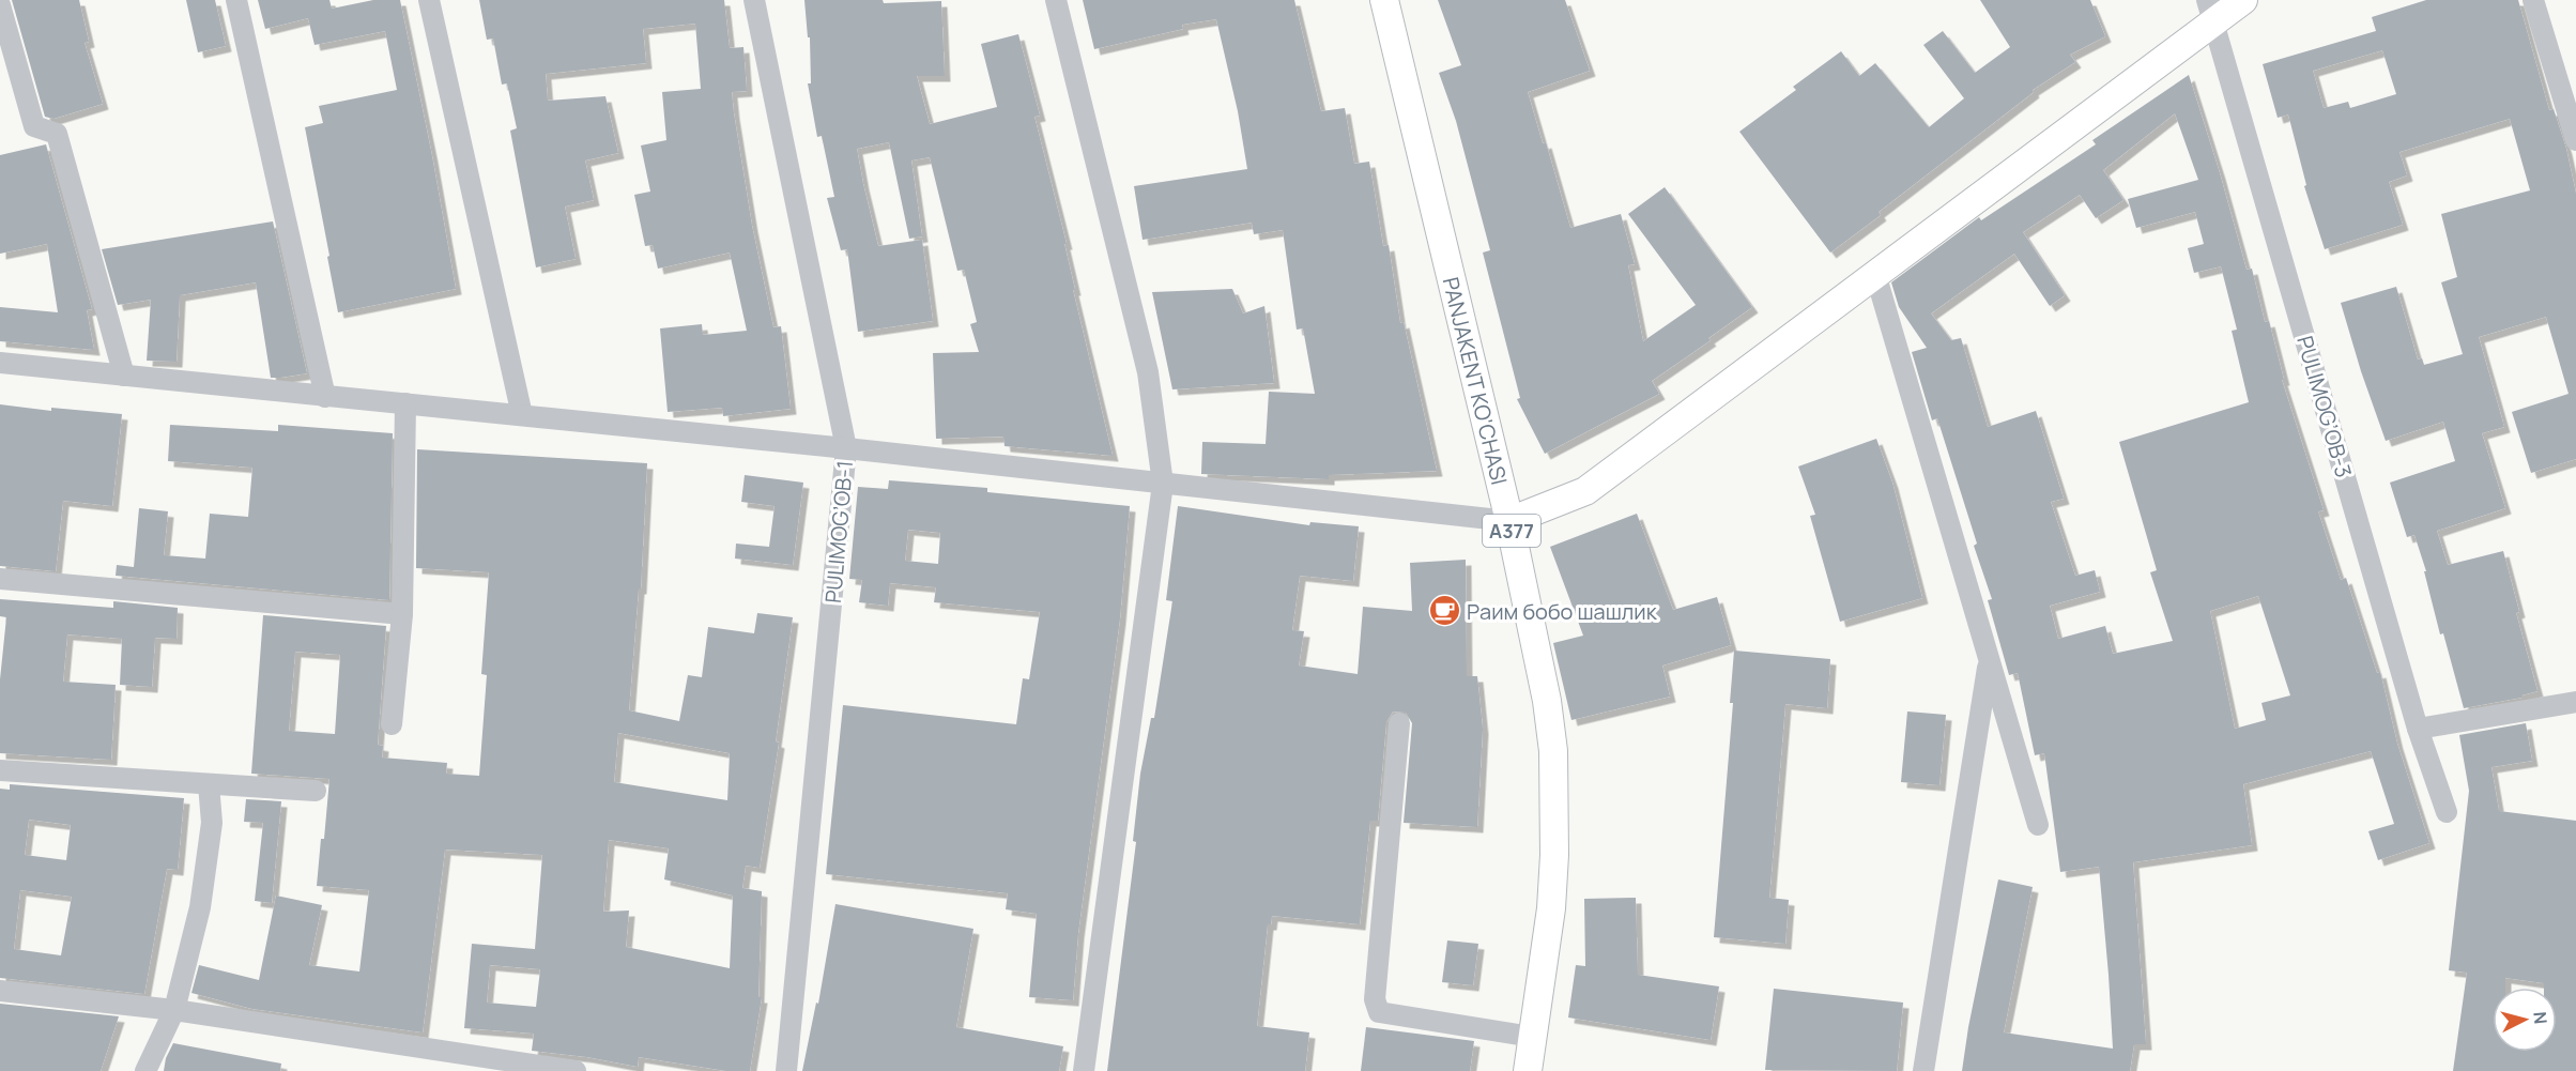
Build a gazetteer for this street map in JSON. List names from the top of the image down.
{
  "streets": {
    "main road": ["PANJAKENT KO'CHASI", "A377"],
    "street": ["PULIMOG’OB-3", "PULIMOG’OB-1"]
  },
  "places": {
    "cafe": ["Раим бобо шашлик"]
  },
  "north": "right"
}
